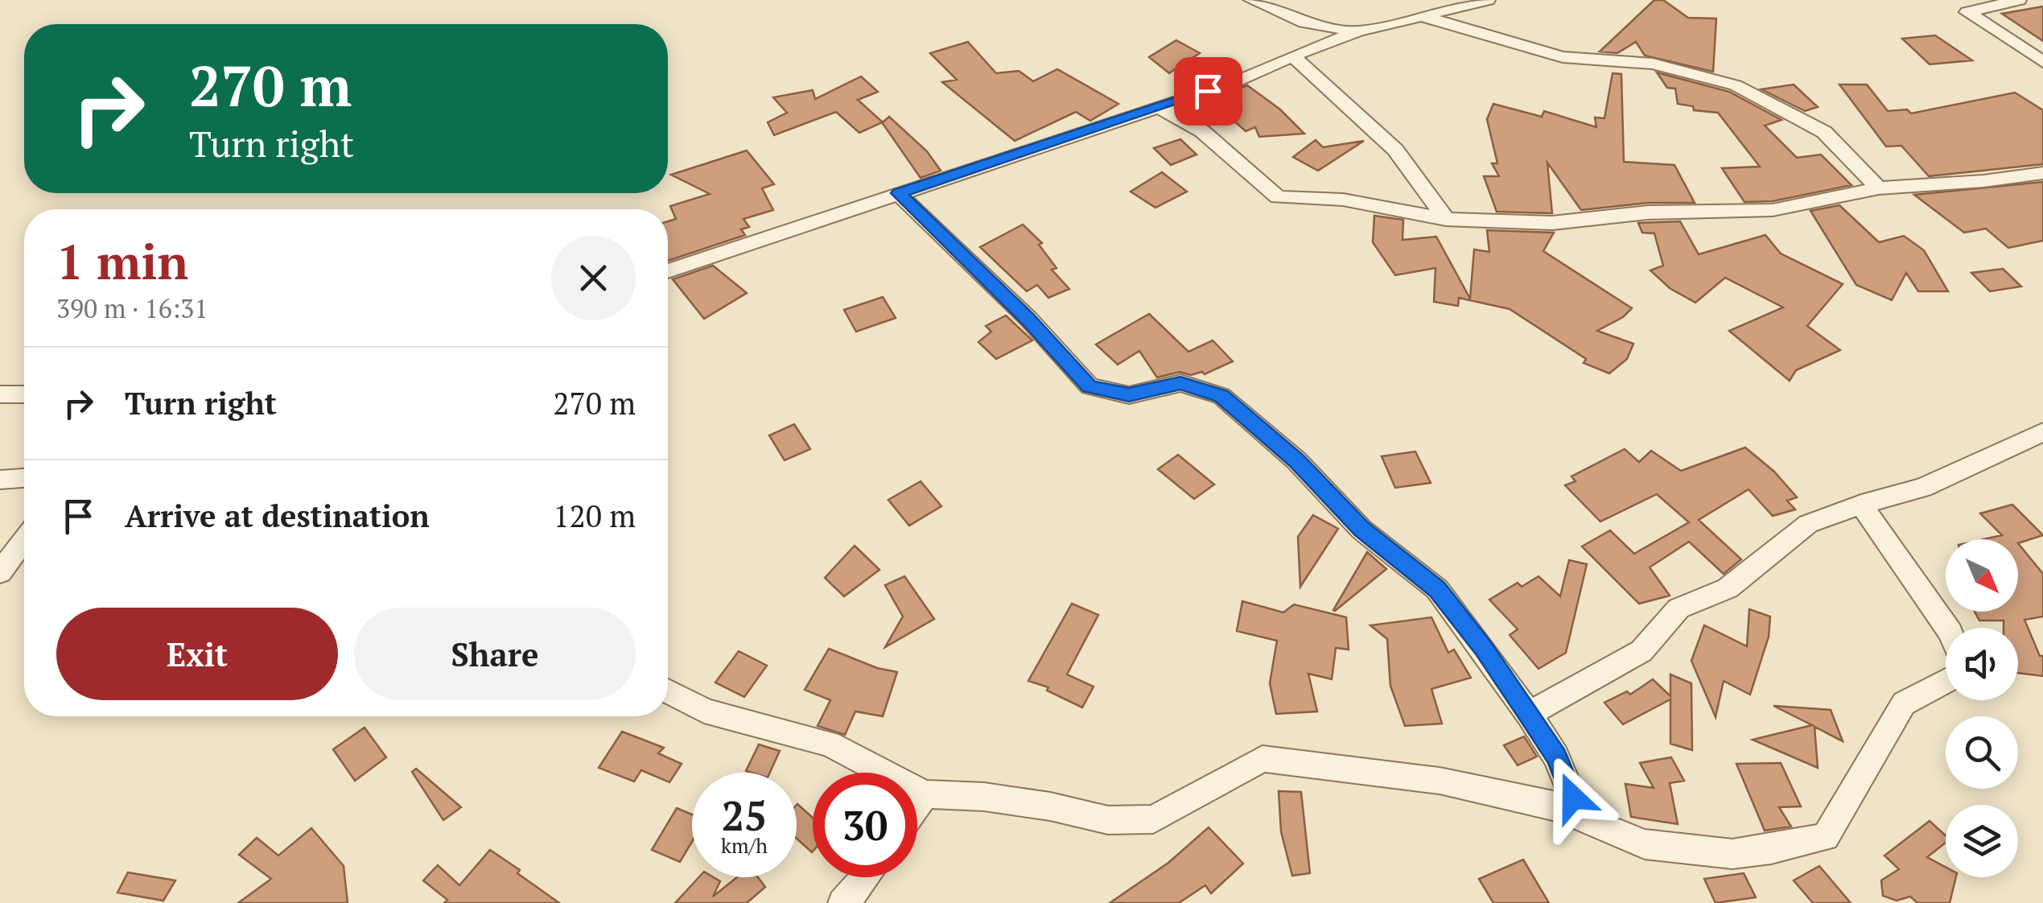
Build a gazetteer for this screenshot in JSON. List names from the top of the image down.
{
  "north": "bottom right",
  "page": {
    "turn": ["270 m", "Turn right"],
    "heading": ["1 min", "390 m · 16:31"],
    "list": [
      {
        "name": "Turn right",
        "value": "270 m"
      },
      {
        "name": "Arrive at destination",
        "value": "120 m"
      }
    ],
    "buttons": ["Exit", "Share"],
    "speed": "25 km/h",
    "limit": "30"
  }
}
